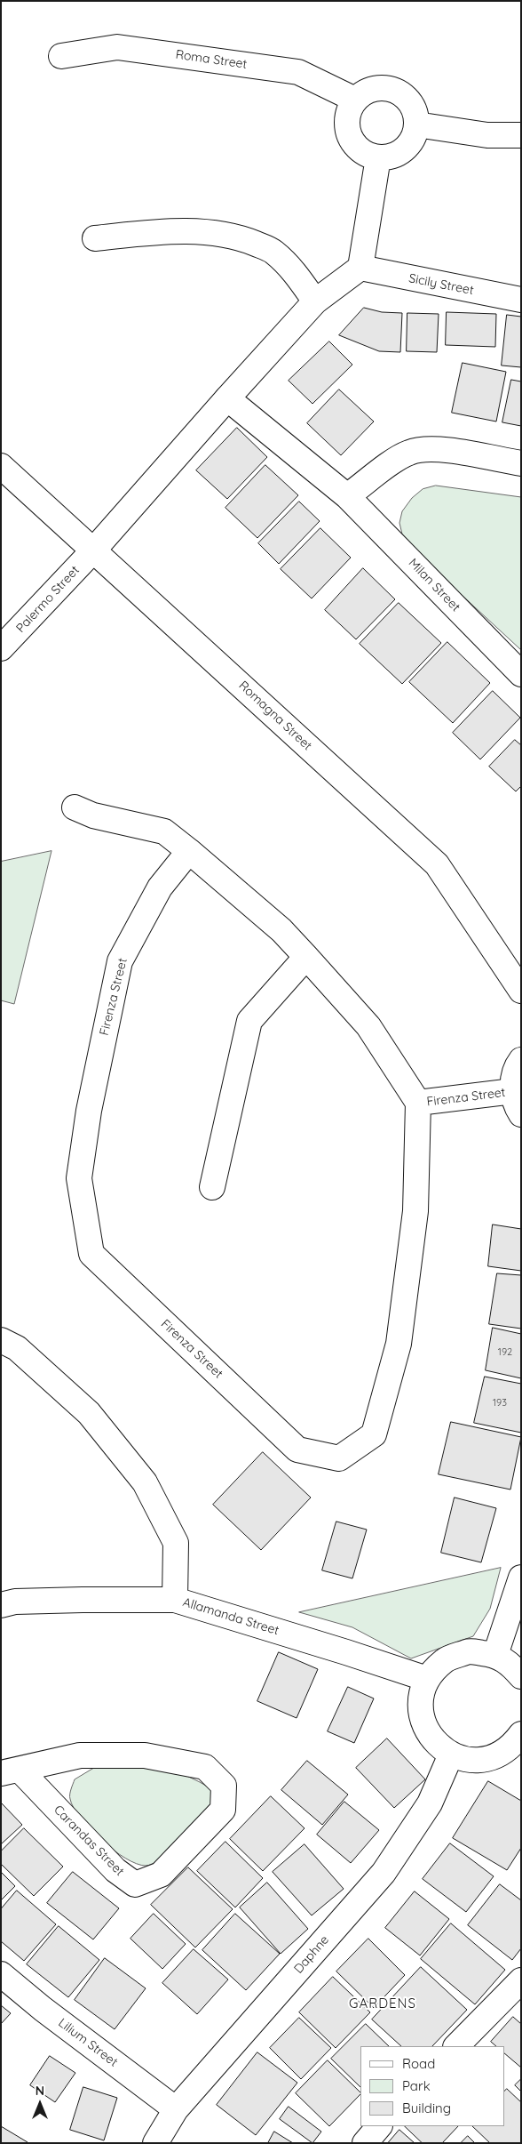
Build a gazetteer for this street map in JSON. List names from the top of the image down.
{
  "streets": {
    "street": [
      "Roma Street",
      "Sicily Street",
      "Milan Street",
      "Palermo Street",
      "Romagna Street",
      "Firenza Street",
      "Allamanda Street",
      "Carandas Street",
      "Daphne",
      "Lilium Street"
    ]
  },
  "crossings": [
    ["Sicily Street", "Palermo Street"],
    ["Milan Street", "Palermo Street"],
    ["Palermo Street", "Romagna Street"],
    ["Daphne", "Lilium Street"]
  ],
  "districts": ["GARDENS"],
  "house_numbers": ["192", "193"],
  "legend": ["Road", "Park", "Building"],
  "north": "top"
}
